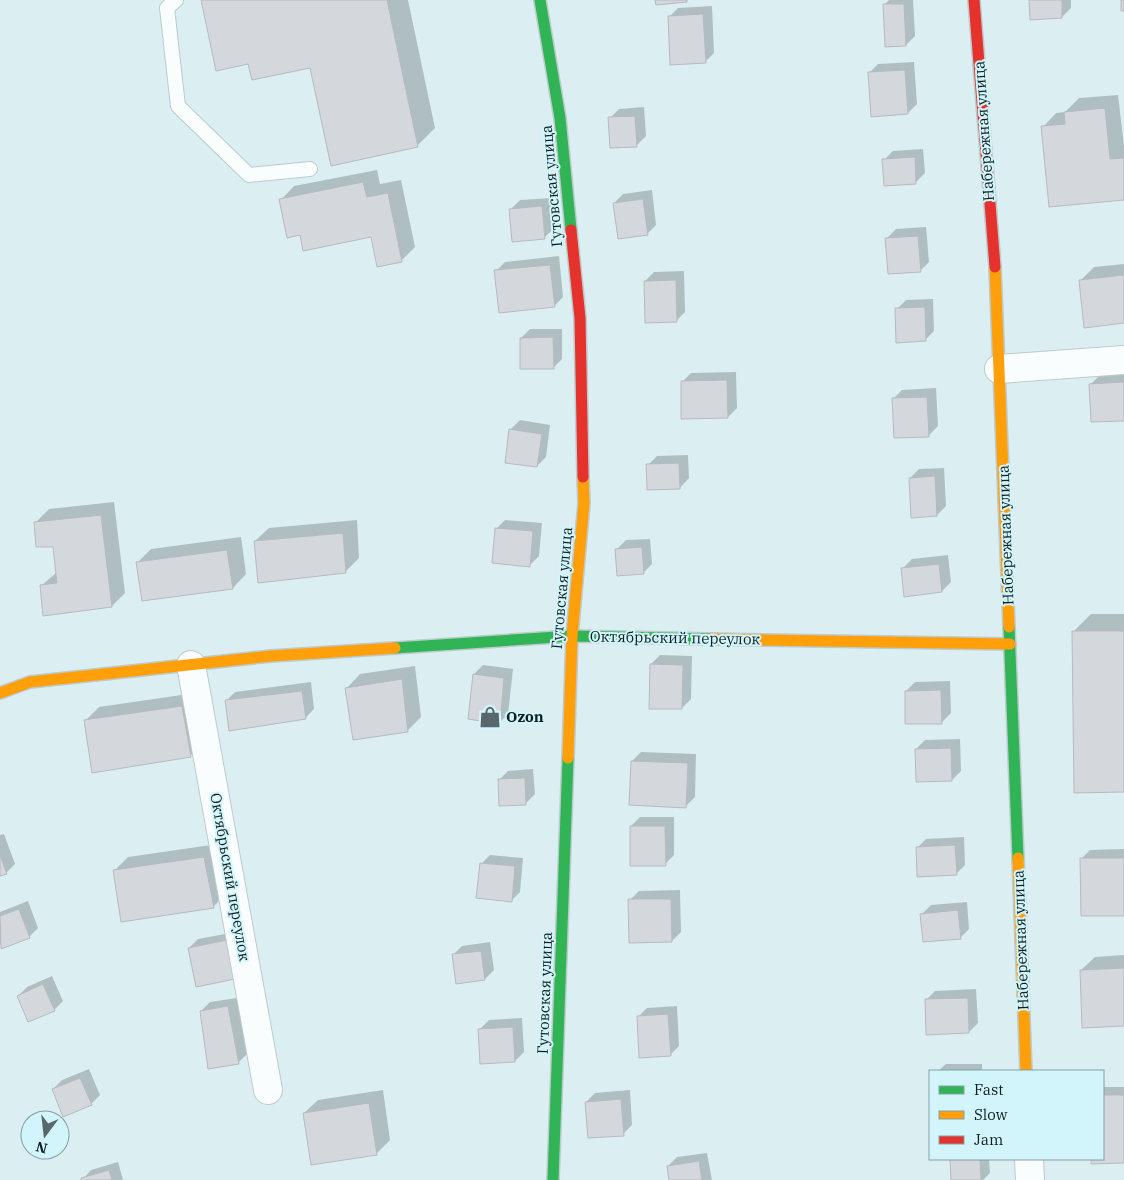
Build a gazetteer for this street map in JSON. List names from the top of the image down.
{
  "streets": {
    "street": ["Набережная улица", "Гутовская улица", "Октябрьский переулок"]
  },
  "crossings": [
    ["Набережная улица", "Октябрьский переулок"],
    ["Гутовская улица", "Октябрьский переулок"]
  ],
  "places": {
    "shop": ["Ozon"]
  },
  "legend": ["Fast", "Slow", "Jam"],
  "north": "bottom"
}
